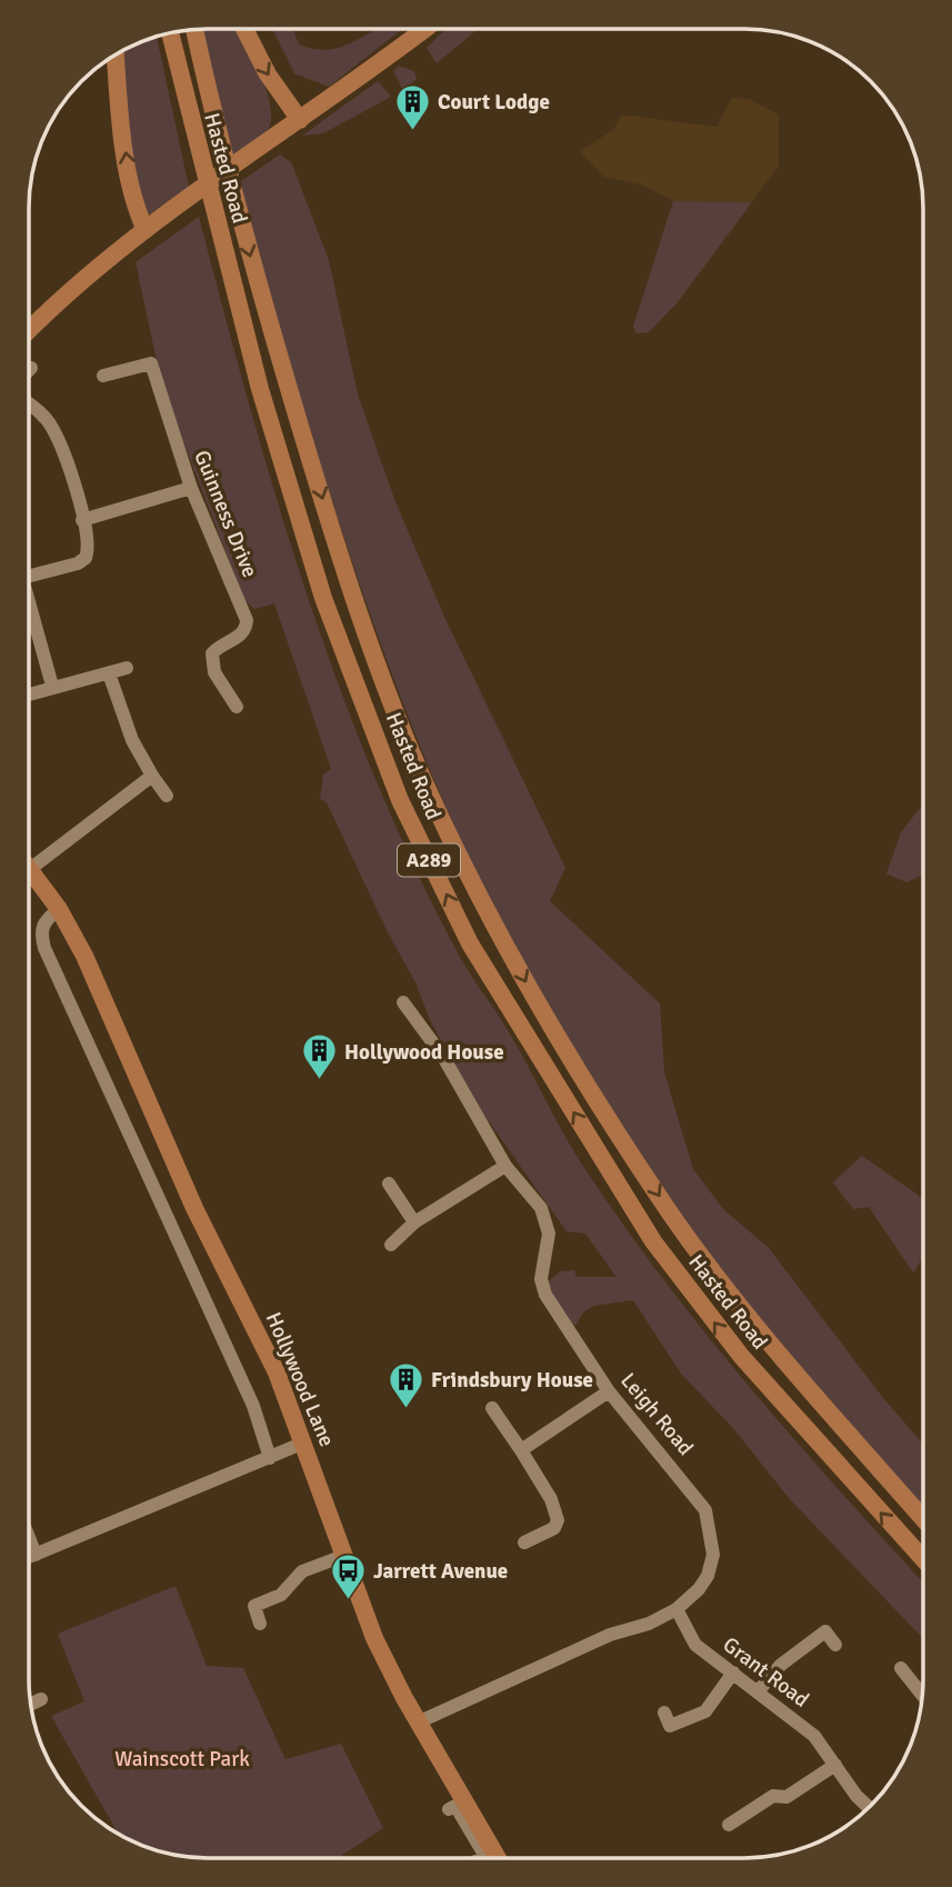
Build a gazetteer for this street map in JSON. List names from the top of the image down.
{
  "streets": {
    "main road": ["Hasted Road", "A289", "Hollywood Lane"],
    "street": ["Guinness Drive", "Leigh Road", "Grant Road"]
  },
  "crossings": [
    ["Hollywood Lane", "Leigh Road"],
    ["Leigh Road", "Grant Road"]
  ],
  "parks": ["Wainscott Park"],
  "places": {
    "building": ["Court Lodge", "Hollywood House", "Frindsbury House"],
    "bus stop": ["Jarrett Avenue"]
  }
}
